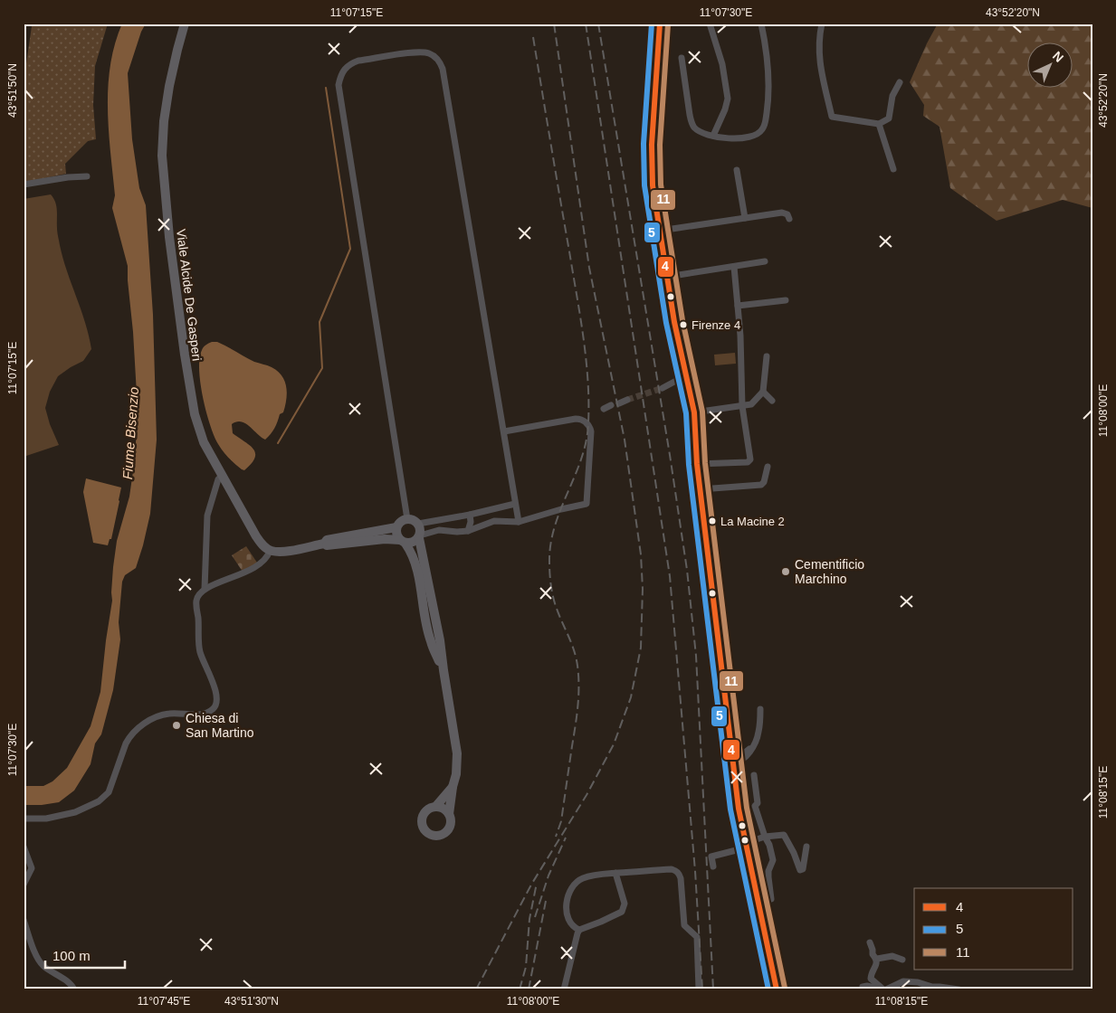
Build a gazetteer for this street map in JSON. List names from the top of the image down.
{
  "streets": {
    "street": ["Viale Alcide De Gasperi"]
  },
  "water": ["Fiume Bisenzio"],
  "places": [
    "Firenze 4",
    "La Macine 2",
    "Cementificio Marchino",
    "Chiesa di San Martino"
  ],
  "lines": ["transit line 4", "transit line 5", "transit line 11"],
  "legend": ["4", "5", "11"],
  "scale_bar": "100 m",
  "north": "top right",
  "coordinates": [
    "11°07'15\"E",
    "11°07'30\"E",
    "43°52'20\"N",
    "43°51'50\"N",
    "11°08'00\"E",
    "11°08'15\"E",
    "11°07'45\"E",
    "43°51'30\"N"
  ]
}
